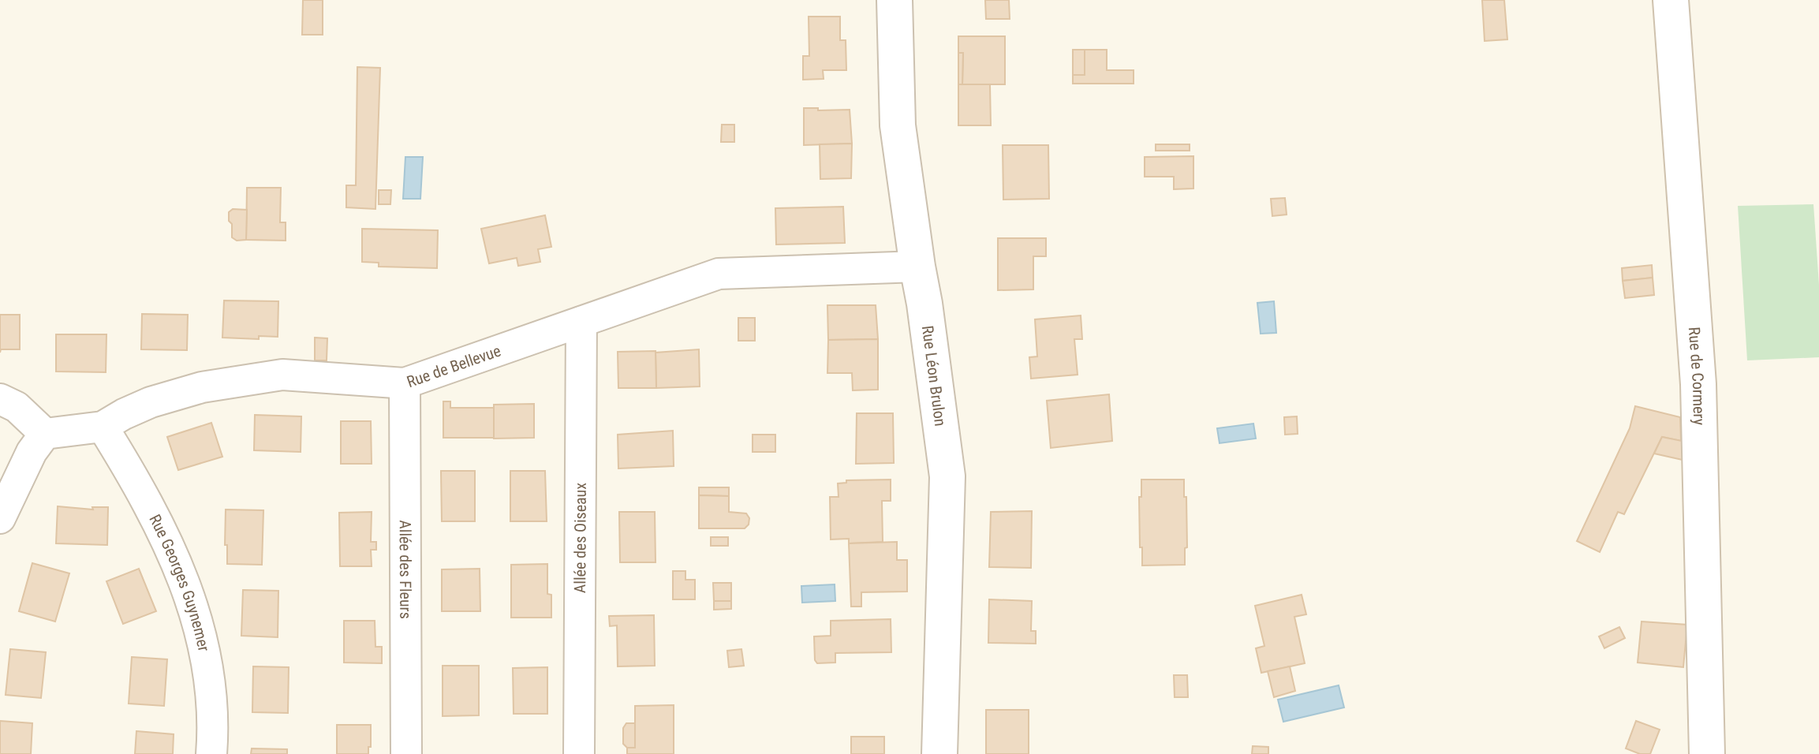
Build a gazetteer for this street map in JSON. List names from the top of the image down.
{
  "streets": {
    "street": [
      "Rue de Bellevue",
      "Rue Léon Brulon",
      "Rue de Cormery",
      "Allée des Oiseaux",
      "Allée des Fleurs",
      "Rue Georges Guynemer"
    ]
  },
  "crossings": [
    ["Rue de Bellevue", "Rue Léon Brulon"],
    ["Rue de Bellevue", "Allée des Oiseaux"],
    ["Rue de Bellevue", "Allée des Fleurs"],
    ["Rue de Bellevue", "Rue Georges Guynemer"]
  ]
}
